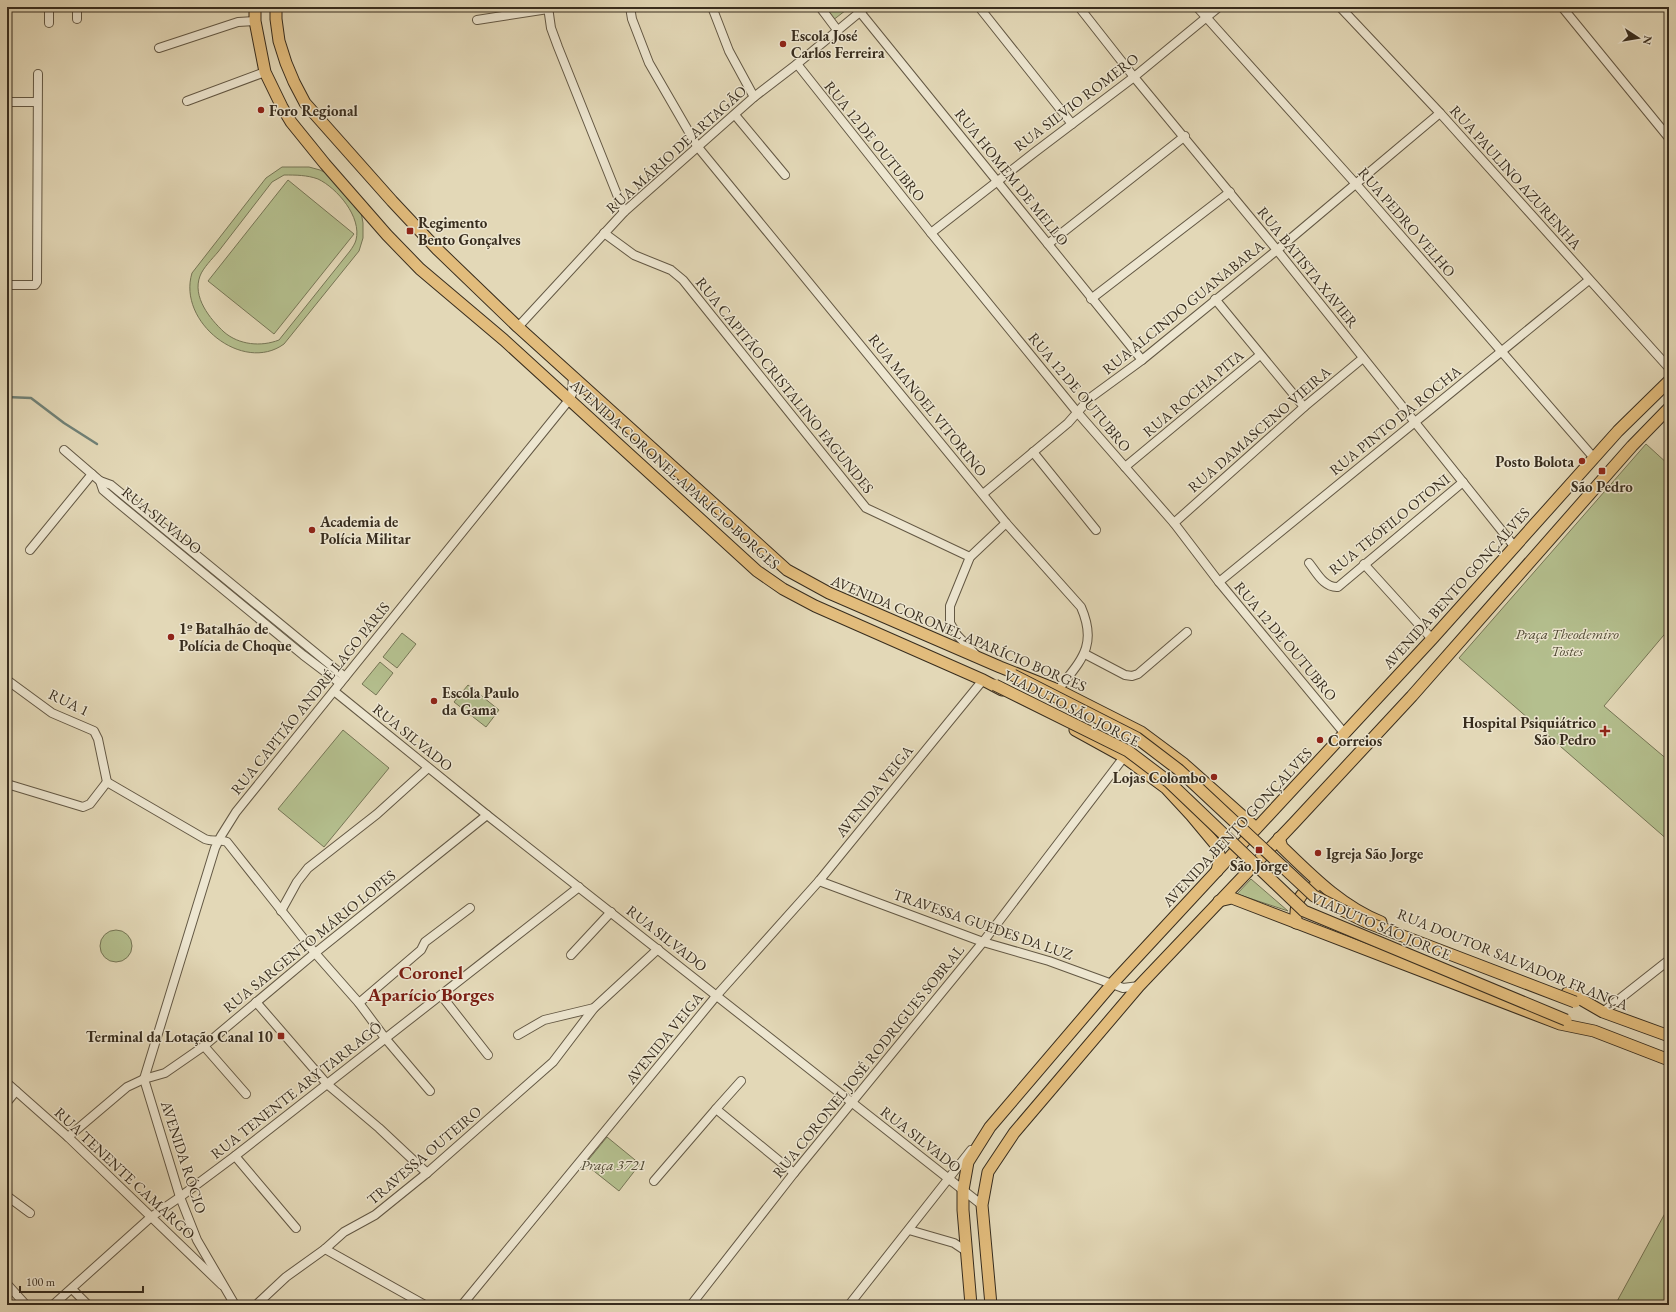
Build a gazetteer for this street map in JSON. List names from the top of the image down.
{
  "streets": {
    "main road": [
      "AVENIDA CORONEL APARÍCIO BORGES",
      "AVENIDA BENTO GONÇALVES",
      "VIADUTO SÃO JORGE",
      "RUA DOUTOR SALVADOR FRANÇA"
    ],
    "street": [
      "RUA SILVIO ROMERO",
      "RUA 12 DE OUTUBRO",
      "RUA MÁRIO DE ARTAGÃO",
      "RUA HOMEM DE MELLO",
      "RUA PAULINO AZURENHA",
      "RUA PEDRO VELHO",
      "RUA BATISTA XAVIER",
      "RUA ALCINDO GUANABARA",
      "RUA CAPITÃO CRISTALINO FAGUNDES",
      "RUA ROCHA PITA",
      "RUA MANOEL VITORINO",
      "RUA PINTO DA ROCHA",
      "RUA DAMASCENO VIEIRA",
      "RUA SILVADO",
      "RUA TEÓFILO OTONI",
      "RUA CAPITÃO ANDRÉ LAGO PÁRIS",
      "RUA 1",
      "AVENIDA VEIGA",
      "TRAVESSA GUEDES DA LUZ",
      "RUA SARGENTO MÁRIO LOPES",
      "RUA CORONEL JOSÉ RODRIGUES SOBRAL",
      "RUA TENENTE ARY TARRAGÔ",
      "TRAVESSA OUTEIRO",
      "AVENIDA RÓCIO",
      "RUA TENENTE CAMARGO"
    ]
  },
  "crossings": [
    ["RUA SILVIO ROMERO", "RUA 12 DE OUTUBRO"],
    ["RUA SILVIO ROMERO", "RUA HOMEM DE MELLO"],
    ["RUA SILVIO ROMERO", "RUA PEDRO VELHO"],
    ["RUA SILVIO ROMERO", "RUA BATISTA XAVIER"],
    ["RUA 12 DE OUTUBRO", "RUA MÁRIO DE ARTAGÃO"],
    ["RUA 12 DE OUTUBRO", "RUA ALCINDO GUANABARA"],
    ["RUA 12 DE OUTUBRO", "RUA ROCHA PITA"],
    ["RUA 12 DE OUTUBRO", "RUA PINTO DA ROCHA"],
    ["RUA 12 DE OUTUBRO", "RUA DAMASCENO VIEIRA"],
    ["RUA 12 DE OUTUBRO", "AVENIDA BENTO GONÇALVES"],
    ["RUA MÁRIO DE ARTAGÃO", "RUA HOMEM DE MELLO"],
    ["RUA MÁRIO DE ARTAGÃO", "RUA CAPITÃO CRISTALINO FAGUNDES"],
    ["RUA MÁRIO DE ARTAGÃO", "RUA MANOEL VITORINO"],
    ["RUA MÁRIO DE ARTAGÃO", "AVENIDA CORONEL APARÍCIO BORGES"],
    ["RUA HOMEM DE MELLO", "RUA ALCINDO GUANABARA"],
    ["RUA PAULINO AZURENHA", "RUA ALCINDO GUANABARA"],
    ["RUA PAULINO AZURENHA", "RUA PINTO DA ROCHA"],
    ["RUA PEDRO VELHO", "RUA ALCINDO GUANABARA"],
    ["RUA PEDRO VELHO", "RUA PINTO DA ROCHA"],
    ["RUA PEDRO VELHO", "AVENIDA BENTO GONÇALVES"],
    ["RUA BATISTA XAVIER", "RUA ALCINDO GUANABARA"],
    ["RUA BATISTA XAVIER", "RUA PINTO DA ROCHA"],
    ["RUA BATISTA XAVIER", "RUA DAMASCENO VIEIRA"],
    ["RUA BATISTA XAVIER", "RUA TEÓFILO OTONI"],
    ["RUA BATISTA XAVIER", "AVENIDA BENTO GONÇALVES"],
    ["RUA ALCINDO GUANABARA", "RUA MANOEL VITORINO"],
    ["RUA MANOEL VITORINO", "AVENIDA CORONEL APARÍCIO BORGES"],
    ["AVENIDA CORONEL APARÍCIO BORGES", "AVENIDA BENTO GONÇALVES"],
    ["AVENIDA CORONEL APARÍCIO BORGES", "RUA CAPITÃO ANDRÉ LAGO PÁRIS"],
    ["AVENIDA CORONEL APARÍCIO BORGES", "VIADUTO SÃO JORGE"],
    ["AVENIDA CORONEL APARÍCIO BORGES", "AVENIDA VEIGA"],
    ["AVENIDA CORONEL APARÍCIO BORGES", "RUA CORONEL JOSÉ RODRIGUES SOBRAL"],
    ["RUA SILVADO", "AVENIDA BENTO GONÇALVES"],
    ["RUA SILVADO", "RUA CAPITÃO ANDRÉ LAGO PÁRIS"],
    ["RUA SILVADO", "AVENIDA VEIGA"],
    ["RUA SILVADO", "RUA SARGENTO MÁRIO LOPES"],
    ["RUA SILVADO", "RUA CORONEL JOSÉ RODRIGUES SOBRAL"],
    ["RUA SILVADO", "RUA TENENTE ARY TARRAGÔ"],
    ["RUA SILVADO", "TRAVESSA OUTEIRO"],
    ["AVENIDA BENTO GONÇALVES", "TRAVESSA GUEDES DA LUZ"],
    ["RUA CAPITÃO ANDRÉ LAGO PÁRIS", "RUA SARGENTO MÁRIO LOPES"],
    ["RUA CAPITÃO ANDRÉ LAGO PÁRIS", "AVENIDA RÓCIO"],
    ["VIADUTO SÃO JORGE", "AVENIDA VEIGA"],
    ["VIADUTO SÃO JORGE", "RUA DOUTOR SALVADOR FRANÇA"],
    ["AVENIDA VEIGA", "TRAVESSA GUEDES DA LUZ"],
    ["TRAVESSA GUEDES DA LUZ", "RUA CORONEL JOSÉ RODRIGUES SOBRAL"],
    ["RUA SARGENTO MÁRIO LOPES", "AVENIDA RÓCIO"],
    ["RUA SARGENTO MÁRIO LOPES", "RUA TENENTE CAMARGO"],
    ["RUA TENENTE ARY TARRAGÔ", "AVENIDA RÓCIO"],
    ["RUA TENENTE ARY TARRAGÔ", "RUA TENENTE CAMARGO"],
    ["AVENIDA RÓCIO", "RUA TENENTE CAMARGO"]
  ],
  "districts": ["Coronel Aparício Borges"],
  "parks": ["Praça Theodemiro Tostes", "Praça 3721"],
  "places": {
    "other": [
      "Escola José Carlos Ferreira",
      "Foro Regional",
      "Posto Bolota",
      "Academia de Polícia Militar",
      "1º Batalhão de Polícia de Choque",
      "Escola Paulo da Gama",
      "Correios",
      "Lojas Colombo",
      "Igreja São Jorge"
    ],
    "transit": [
      "Regimento Bento Gonçalves",
      "São Pedro",
      "São Jorge",
      "Terminal da Lotação Canal 10"
    ],
    "health": ["Hospital Psiquiátrico São Pedro"]
  },
  "scale_bar": "100 m",
  "north": "right"
}
